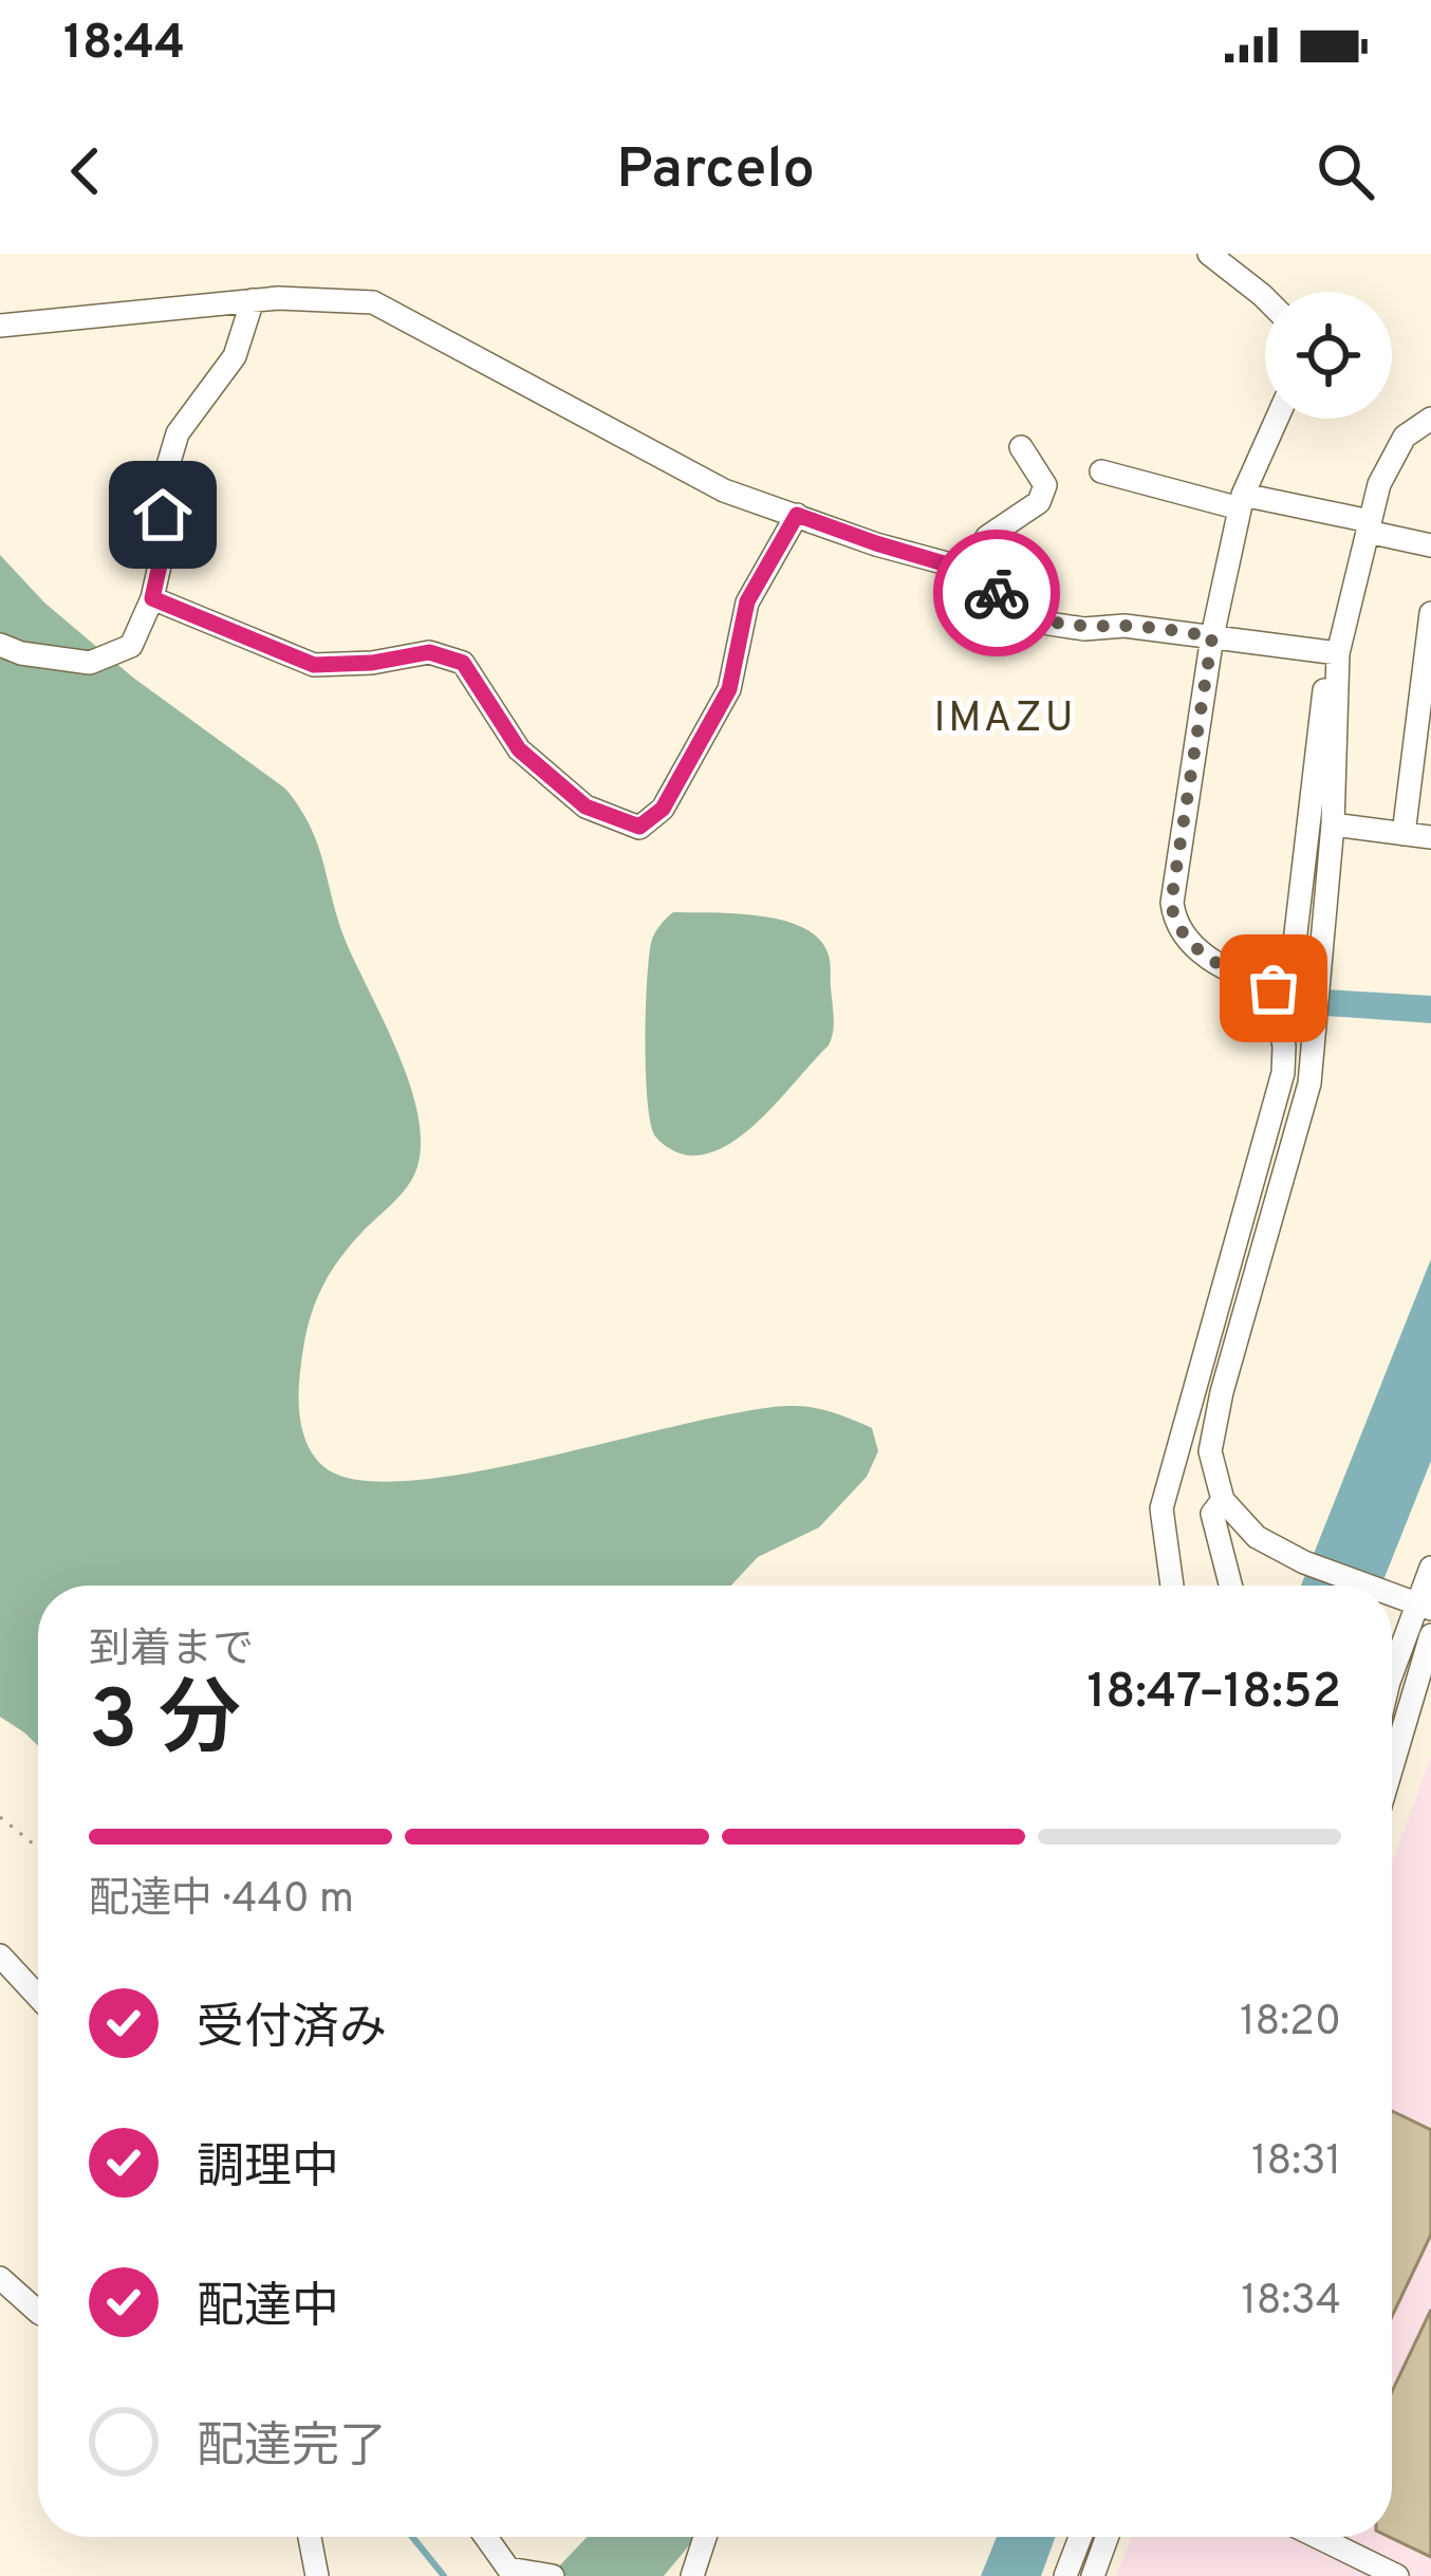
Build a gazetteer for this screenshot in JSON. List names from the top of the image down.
{
  "districts": ["IMAZU"],
  "page": {
    "status": "18:44",
    "header": "Parcelo",
    "heading": ["3 分", "到着まで", "18:47–18:52"],
    "bar": "配達中 · 440 m",
    "list": [
      ["受付済み", "18:20"],
      ["調理中", "18:31"],
      ["配達中", "18:34"],
      "配達完了"
    ]
  }
}
